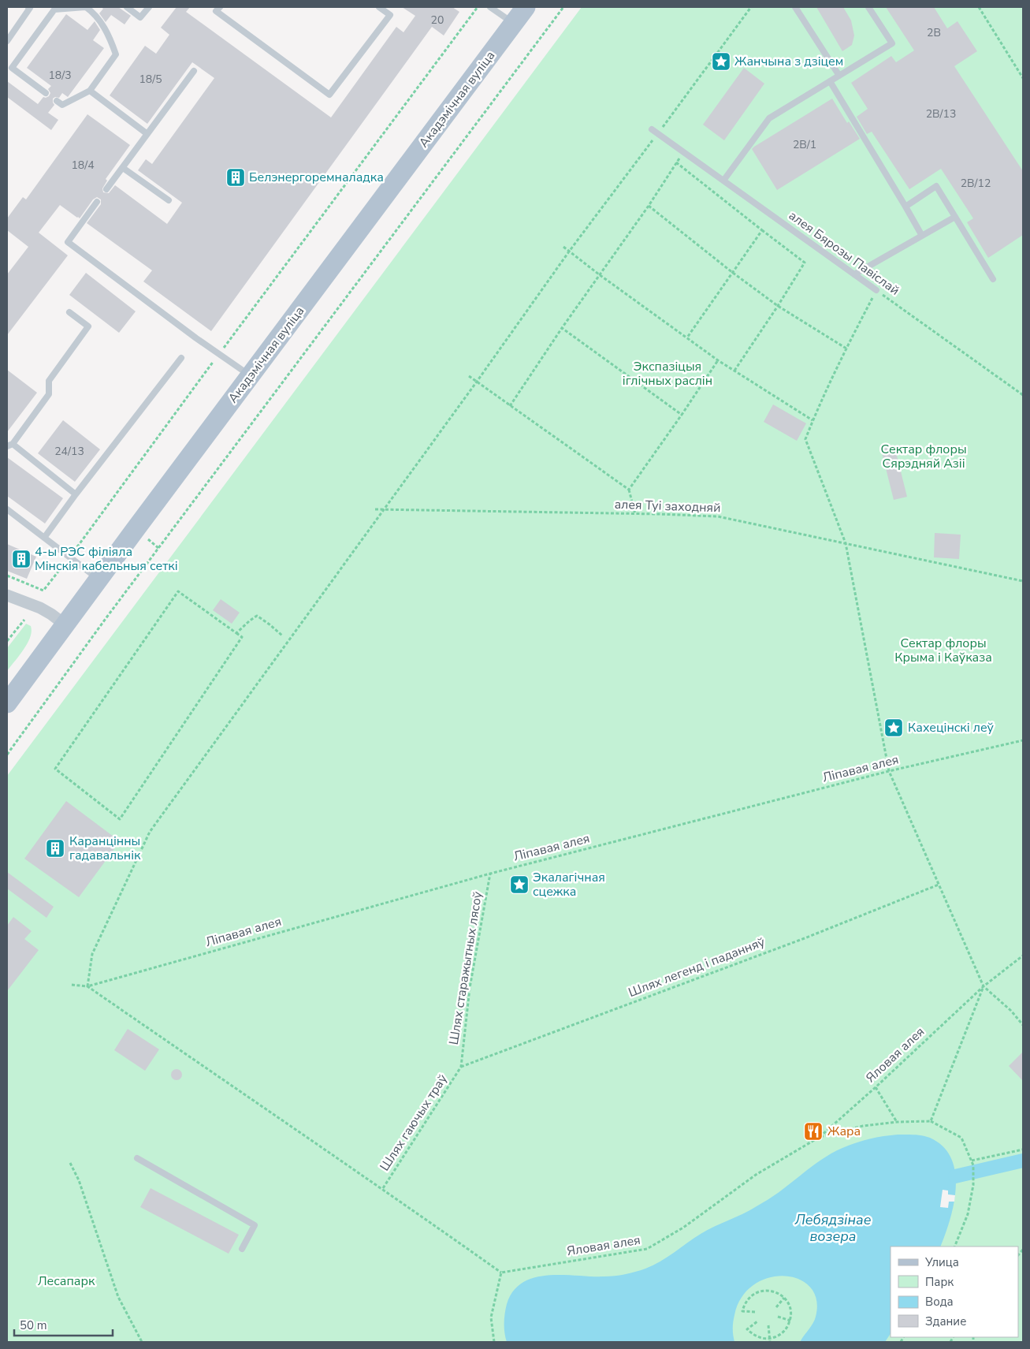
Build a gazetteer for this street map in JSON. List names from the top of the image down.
{
  "streets": {
    "main road": ["Акадэмічная вуліца"],
    "lane": ["алея Бярозы Павіслай"],
    "path": [
      "алея Туі заходняй",
      "Ліпавая алея",
      "Шлях легенд і паданняў",
      "Шлях старажытных лясоў",
      "Яловая алея",
      "Шлях гаючых траў"
    ]
  },
  "crossings": [
    ["Ліпавая алея", "Шлях старажытных лясоў"],
    ["Шлях легенд і паданняў", "Шлях старажытных лясоў"],
    ["Шлях легенд і паданняў", "Шлях гаючых траў"],
    ["Шлях старажытных лясоў", "Шлях гаючых траў"]
  ],
  "water": ["Лебядзінае возера"],
  "parks": [
    "Экспазіцыя іглічных раслін",
    "Сектар флоры Сярэдняй Азіі",
    "Сектар флоры Крыма і Каўказа",
    "Лесапарк"
  ],
  "places": {
    "place": ["Жанчына з дзіцем", "Кахецінскі леў", "Экалагічная сцежка"],
    "building": ["Белэнергоремналадка", "4-ы РЭС філіяла Мінскія кабельныя сеткі", "Каранцінны гадавальнік"],
    "restaurant": ["Жара"]
  },
  "house_numbers": [
    "20",
    "2В",
    "18/3",
    "18/5",
    "2В/13",
    "2В/1",
    "18/4",
    "2В/12",
    "24/13"
  ],
  "legend": [
    "Улица",
    "Парк",
    "Вода",
    "Здание"
  ],
  "scale_bar": "50 m"
}
